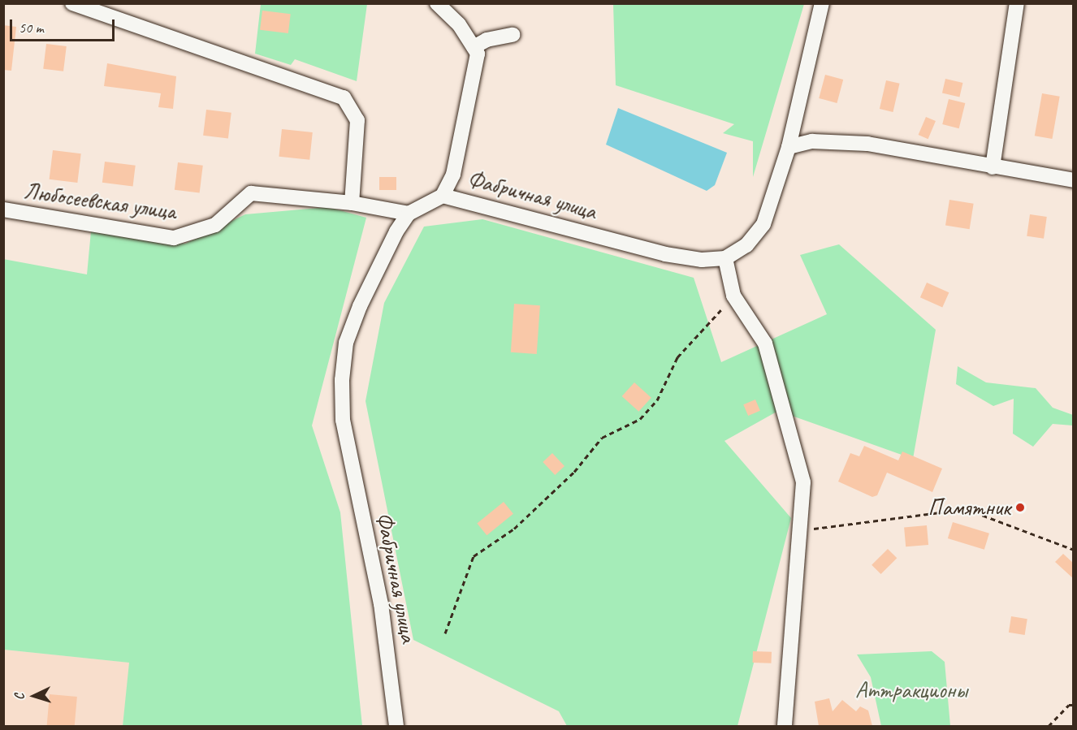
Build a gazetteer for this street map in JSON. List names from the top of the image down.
{
  "streets": {
    "street": ["Фабричная улица", "Любосеевская улица"]
  },
  "crossings": [
    ["Фабричная улица", "Любосеевская улица"]
  ],
  "parks": ["Аттракционы"],
  "places": ["Памятник"],
  "scale_bar": "50 m",
  "north": "left"
}
